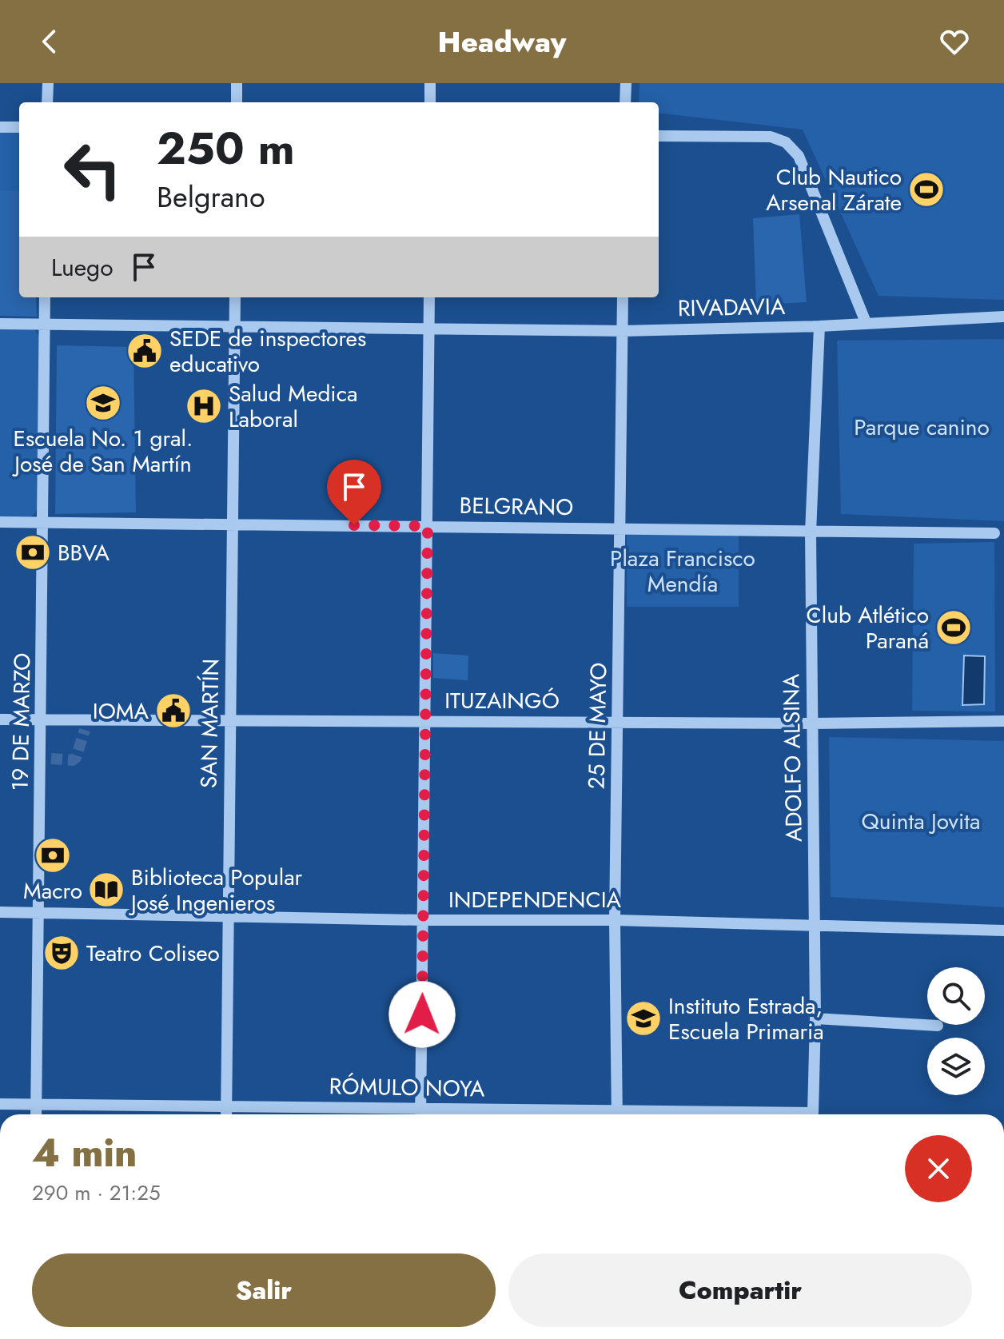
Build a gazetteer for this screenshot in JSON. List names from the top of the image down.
{
  "streets": {
    "street": [
      "RIVADAVIA",
      "BELGRANO",
      "ITUZAINGÓ",
      "19 DE MARZO",
      "SAN MARTÍN",
      "25 DE MAYO",
      "ADOLFO ALSINA",
      "INDEPENDENCIA",
      "RÓMULO NOYA"
    ]
  },
  "crossings": [
    ["RIVADAVIA", "19 DE MARZO"],
    ["RIVADAVIA", "SAN MARTÍN"],
    ["RIVADAVIA", "25 DE MAYO"],
    ["RIVADAVIA", "ADOLFO ALSINA"],
    ["BELGRANO", "19 DE MARZO"],
    ["BELGRANO", "SAN MARTÍN"],
    ["BELGRANO", "25 DE MAYO"],
    ["BELGRANO", "ADOLFO ALSINA"],
    ["ITUZAINGÓ", "19 DE MARZO"],
    ["ITUZAINGÓ", "SAN MARTÍN"],
    ["ITUZAINGÓ", "25 DE MAYO"],
    ["ITUZAINGÓ", "ADOLFO ALSINA"],
    ["19 DE MARZO", "INDEPENDENCIA"],
    ["19 DE MARZO", "RÓMULO NOYA"],
    ["SAN MARTÍN", "INDEPENDENCIA"],
    ["SAN MARTÍN", "RÓMULO NOYA"],
    ["25 DE MAYO", "INDEPENDENCIA"],
    ["ADOLFO ALSINA", "INDEPENDENCIA"],
    ["ADOLFO ALSINA", "RÓMULO NOYA"]
  ],
  "parks": ["Parque canino", "Plaza Francisco Mendía", "Quinta Jovita"],
  "places": {
    "sports": ["Club Nautico Arsenal Zárate", "Club Atlético Paraná"],
    "public building": ["SEDE de inspectores educativo", "IOMA"],
    "school or university": ["Escuela No. 1 gral. José de San Martín", "Instituto Estrada, Escuela Primaria"],
    "hospital": ["Salud Medica Laboral"],
    "bank": ["BBVA", "Macro"],
    "library": ["Biblioteca Popular José Ingenieros"],
    "theatre": ["Teatro Coliseo"]
  },
  "page": {
    "header": "Headway",
    "turn": ["250 m", "Belgrano"],
    "then": "Luego",
    "heading": ["4 min", "290 m · 21:25"],
    "buttons": ["Salir", "Compartir"]
  }
}
